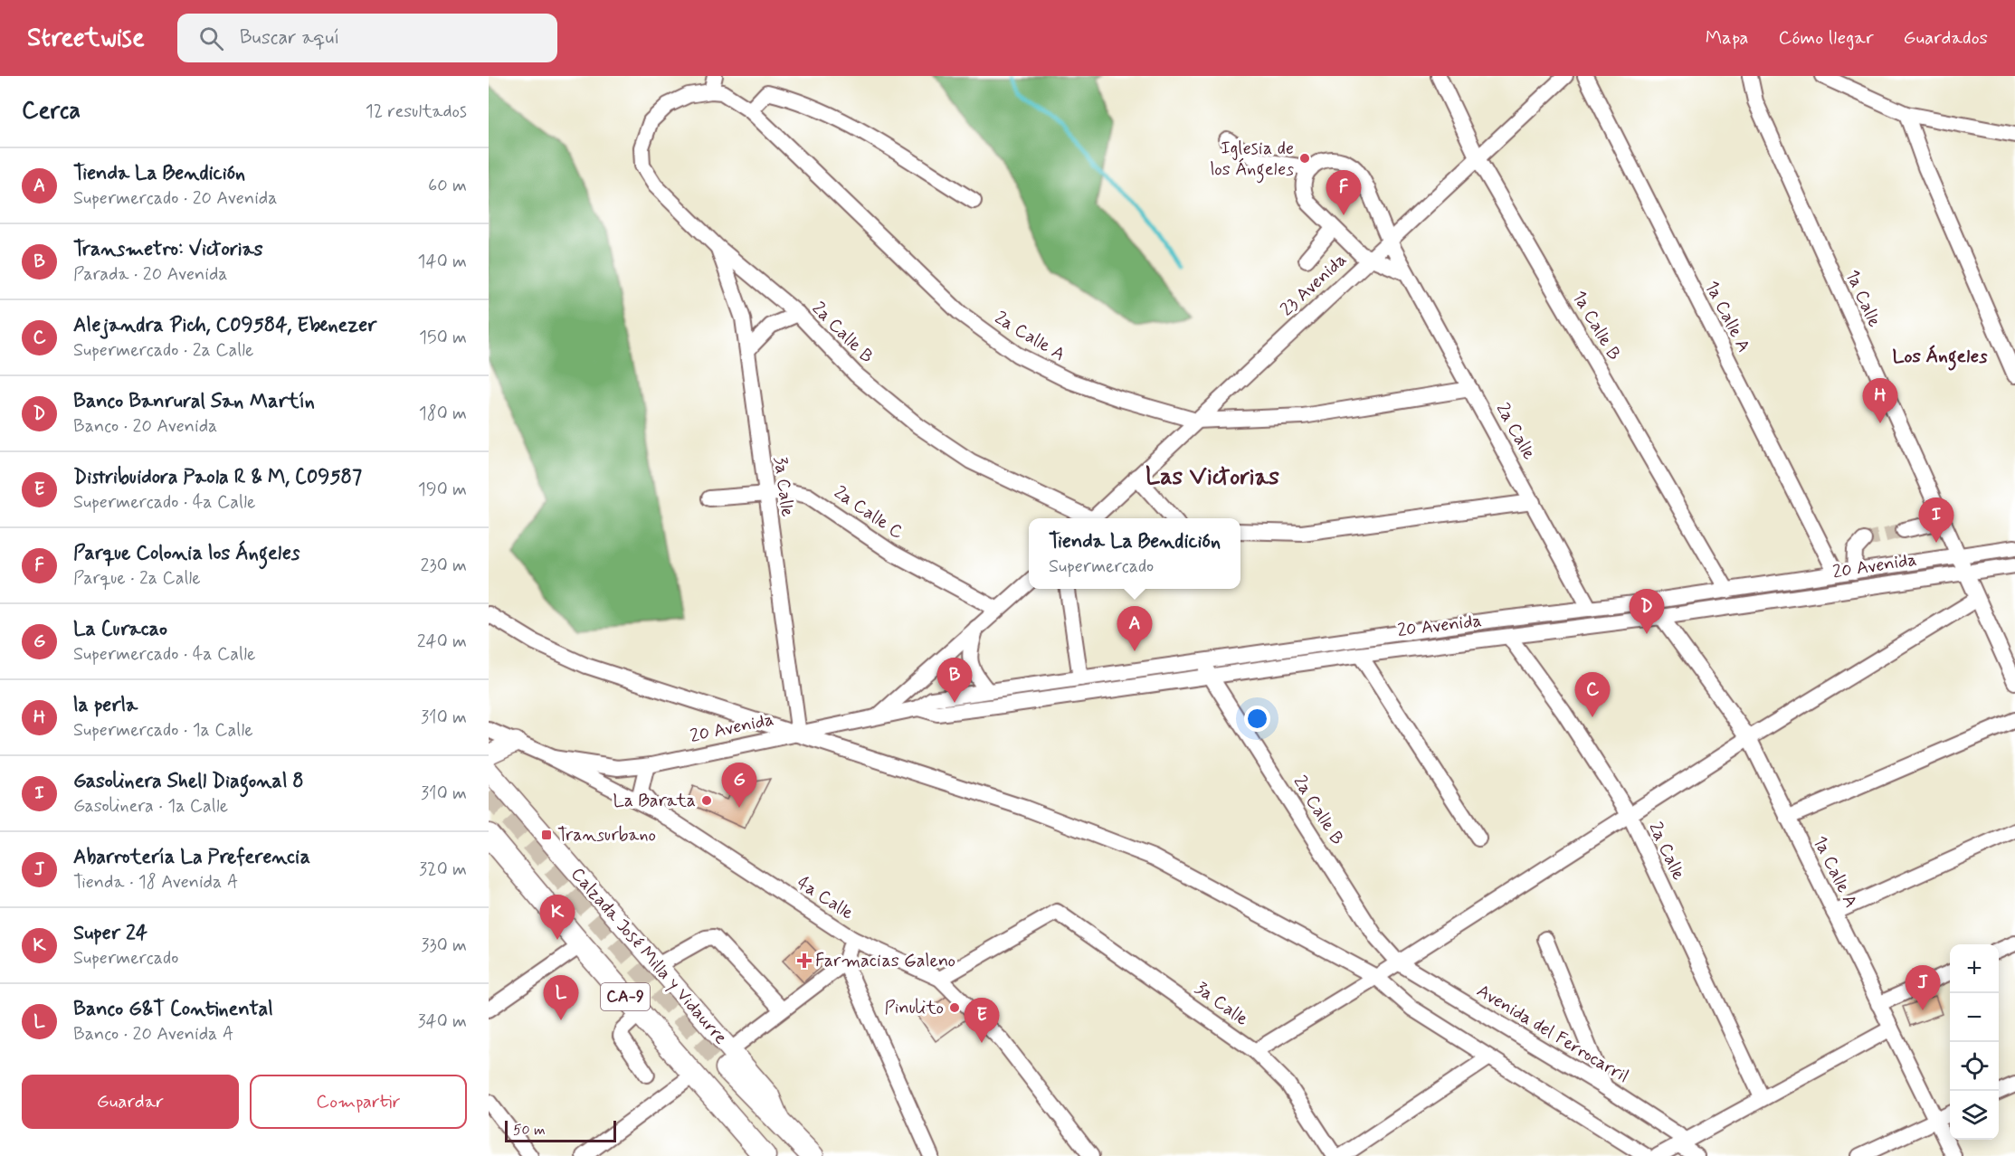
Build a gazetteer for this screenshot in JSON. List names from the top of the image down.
{
  "streets": {
    "highway": ["Calzada José Milla y Vidaurre", "CA-9"],
    "street": [
      "23 Avenida",
      "1a Calle",
      "1a Calle A",
      "1a Calle B",
      "2a Calle B",
      "2a Calle A",
      "2a Calle",
      "3a Calle",
      "2a Calle C",
      "20 Avenida",
      "4a Calle",
      "Avenida del Ferrocarril"
    ]
  },
  "crossings": [
    ["23 Avenida", "1a Calle B"],
    ["23 Avenida", "2a Calle A"],
    ["23 Avenida", "2a Calle"],
    ["1a Calle", "20 Avenida"],
    ["1a Calle A", "20 Avenida"],
    ["1a Calle B", "20 Avenida"],
    ["2a Calle B", "2a Calle A"],
    ["2a Calle B", "3a Calle"],
    ["2a Calle B", "20 Avenida"],
    ["2a Calle B", "Avenida del Ferrocarril"],
    ["2a Calle A", "2a Calle"],
    ["2a Calle", "20 Avenida"],
    ["3a Calle", "2a Calle C"],
    ["3a Calle", "20 Avenida"],
    ["3a Calle", "4a Calle"],
    ["20 Avenida", "4a Calle"]
  ],
  "districts": ["Los Ángeles", "Las Victorias"],
  "places": {
    "other": ["Iglesia de los Ángeles", "La Barata", "Pinulito"],
    "transit": ["Transurbano"],
    "health": ["Farmacias Galeno"]
  },
  "scale_bar": "50 m",
  "page": {
    "header": "Streetwise",
    "search": "Buscar aquí",
    "nav": ["Mapa", "Cómo llegar", "Guardados"],
    "heading": ["Cerca", "12 resultados"],
    "list": [
      {
        "mark": "A",
        "name": "Tienda La Bendición",
        "note": "Supermercado · 20 Avenida",
        "value": "60 m"
      },
      {
        "mark": "B",
        "name": "Transmetro: Victorias",
        "note": "Parada · 20 Avenida",
        "value": "140 m"
      },
      {
        "mark": "C",
        "name": "Alejandra Pich, C09584, Ebenezer",
        "note": "Supermercado · 2a Calle",
        "value": "150 m"
      },
      {
        "mark": "D",
        "name": "Banco Banrural San Martín",
        "note": "Banco · 20 Avenida",
        "value": "180 m"
      },
      {
        "mark": "E",
        "name": "Distribuidora Paola R & M, C09587",
        "note": "Supermercado · 4a Calle",
        "value": "190 m"
      },
      {
        "mark": "F",
        "name": "Parque Colonia los Ángeles",
        "note": "Parque · 2a Calle",
        "value": "230 m"
      },
      {
        "mark": "G",
        "name": "La Curacao",
        "note": "Supermercado · 4a Calle",
        "value": "240 m"
      },
      {
        "mark": "H",
        "name": "la perla",
        "note": "Supermercado · 1a Calle",
        "value": "310 m"
      },
      {
        "mark": "I",
        "name": "Gasolinera Shell Diagonal 8",
        "note": "Gasolinera · 1a Calle",
        "value": "310 m"
      },
      {
        "mark": "J",
        "name": "Abarrotería La Preferencia",
        "note": "Tienda · 18 Avenida A",
        "value": "320 m"
      },
      {
        "mark": "K",
        "name": "Super 24",
        "note": "Supermercado",
        "value": "330 m"
      },
      {
        "mark": "L",
        "name": "Banco G&T Continental",
        "note": "Banco · 20 Avenida A",
        "value": "340 m"
      }
    ],
    "pins": [
      "F",
      "H",
      "I",
      "D",
      "A",
      "B",
      "C",
      "G",
      "K",
      "J",
      "L",
      "E"
    ],
    "popup": ["Tienda La Bendición", "Supermercado"],
    "map_buttons": ["+", "−"],
    "buttons": ["Guardar", "Compartir"],
    "scale": "50 m"
  }
}
